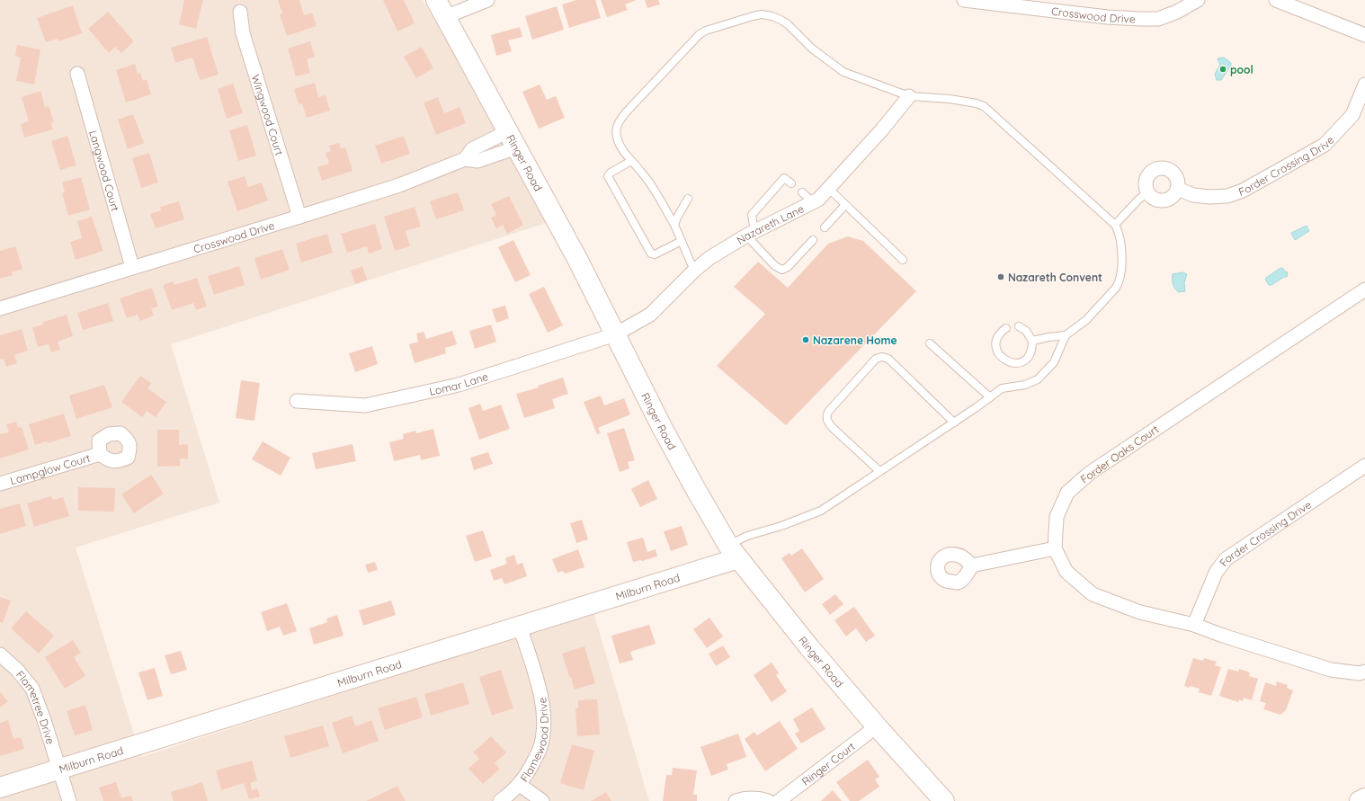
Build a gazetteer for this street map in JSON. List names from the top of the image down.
{
  "streets": {
    "street": [
      "Crosswood Drive",
      "Wingwood Court",
      "Ringer Road",
      "Forder Crossing Drive",
      "Langwood Court",
      "Nazareth Lane",
      "Lomar Lane",
      "Forder Oaks Court",
      "Lampglow Court",
      "Milburn Road",
      "Flametree Drive",
      "Flamewood Drive",
      "Ringer Court"
    ]
  },
  "crossings": [
    ["Crosswood Drive", "Wingwood Court"],
    ["Crosswood Drive", "Ringer Road"],
    ["Crosswood Drive", "Langwood Court"],
    ["Ringer Road", "Nazareth Lane"],
    ["Ringer Road", "Lomar Lane"],
    ["Ringer Road", "Milburn Road"],
    ["Ringer Road", "Ringer Court"],
    ["Forder Crossing Drive", "Forder Oaks Court"],
    ["Nazareth Lane", "Lomar Lane"],
    ["Milburn Road", "Flametree Drive"],
    ["Milburn Road", "Flamewood Drive"]
  ],
  "places": ["pool", "Nazareth Convent", "Nazarene Home"]
}
